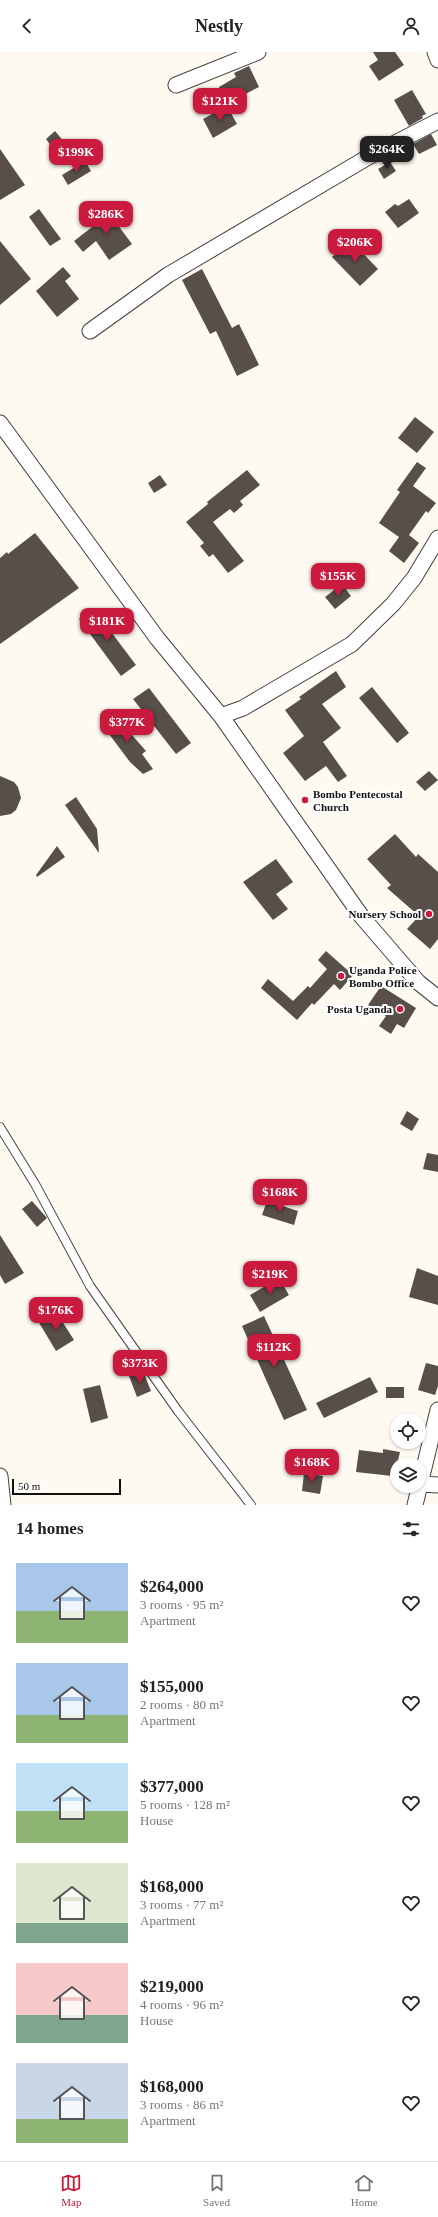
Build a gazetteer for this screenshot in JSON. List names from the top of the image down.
{
  "places": [
    "Bombo Pentecostal Church",
    "Nursery School",
    "Uganda Police Bombo Office",
    "Posta Uganda"
  ],
  "scale_bar": "50 m",
  "page": {
    "header": "Nestly",
    "price": [
      "$121K",
      "$264K",
      "$199K",
      "$286K",
      "$206K",
      "$155K",
      "$181K",
      "$377K",
      "$168K",
      "$219K",
      "$176K",
      "$112K",
      "$373K",
      "$168K"
    ],
    "scale": "50 m",
    "heading": "14 homes",
    "list": [
      {
        "name": "$264,000",
        "note": "3 rooms · 95 m² · Apartment"
      },
      {
        "name": "$155,000",
        "note": "2 rooms · 80 m² · Apartment"
      },
      {
        "name": "$377,000",
        "note": "5 rooms · 128 m² · House"
      },
      {
        "name": "$168,000",
        "note": "3 rooms · 77 m² · Apartment"
      },
      {
        "name": "$219,000",
        "note": "4 rooms · 96 m² · House"
      },
      {
        "name": "$168,000",
        "note": "3 rooms · 86 m² · Apartment"
      }
    ],
    "tabs": ["Map", "Saved", "Home"]
  }
}
